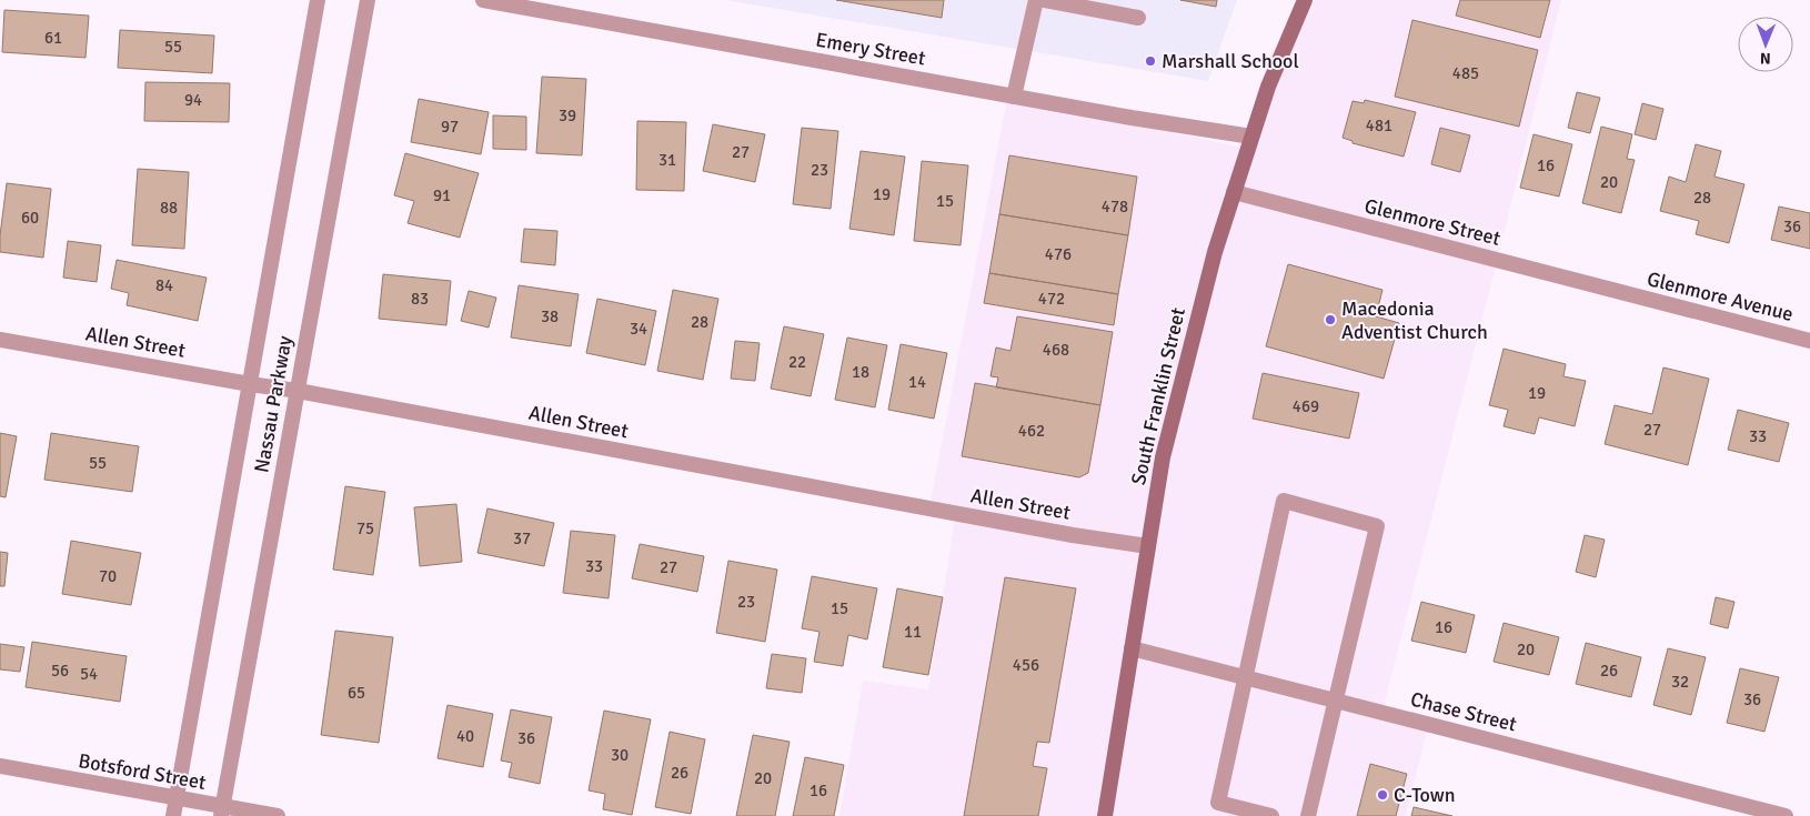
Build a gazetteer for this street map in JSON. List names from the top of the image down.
{
  "streets": {
    "main road": ["South Franklin Street"],
    "street": [
      "Emery Street",
      "Glenmore Street",
      "Glenmore Avenue",
      "Allen Street",
      "Nassau Parkway",
      "Chase Street",
      "Botsford Street"
    ]
  },
  "crossings": [
    ["Emery Street", "South Franklin Street"],
    ["Glenmore Street", "Glenmore Avenue"],
    ["Glenmore Street", "South Franklin Street"],
    ["Allen Street", "South Franklin Street"],
    ["Allen Street", "Nassau Parkway"],
    ["South Franklin Street", "Chase Street"],
    ["Nassau Parkway", "Botsford Street"]
  ],
  "places": ["Marshall School", "Macedonia Adventist Church", "C-Town"],
  "house_numbers": [
    "61",
    "55",
    "485",
    "94",
    "39",
    "481",
    "97",
    "27",
    "31",
    "16",
    "23",
    "20",
    "19",
    "91",
    "28",
    "15",
    "478",
    "88",
    "60",
    "36",
    "476",
    "84",
    "83",
    "472",
    "38",
    "28",
    "34",
    "468",
    "22",
    "18",
    "14",
    "19",
    "469",
    "27",
    "462",
    "33",
    "55",
    "75",
    "37",
    "33",
    "27",
    "70",
    "23",
    "15",
    "16",
    "11",
    "20",
    "456",
    "56",
    "26",
    "54",
    "32",
    "65",
    "36",
    "40",
    "36",
    "30",
    "26",
    "20",
    "16"
  ],
  "north": "bottom"
}
